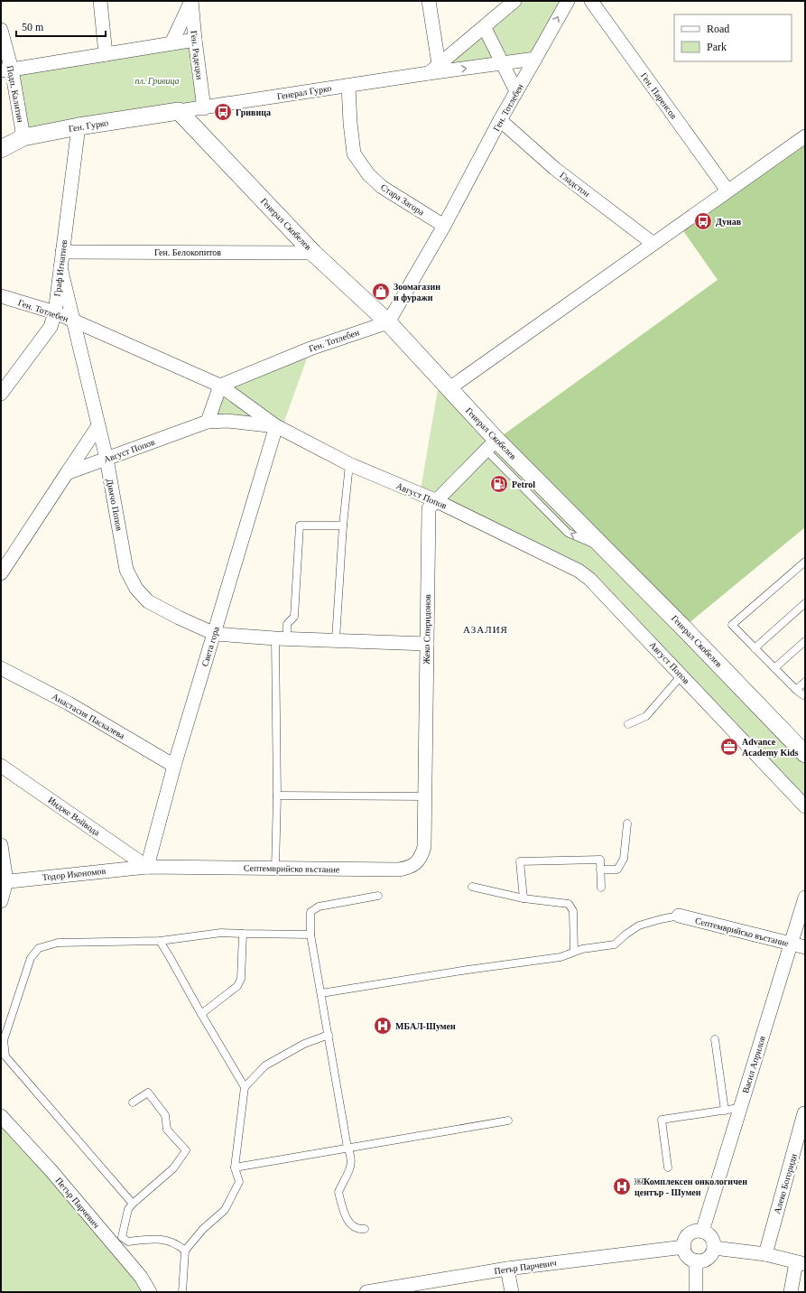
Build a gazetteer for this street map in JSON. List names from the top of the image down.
{
  "streets": {
    "street": [
      "Ген. Радецки",
      "Генерал Гурко",
      "Подп. Калитин",
      "Ген. Паренсов",
      "Ген. Тотлебен",
      "Ген. Гурко",
      "Гладстон",
      "Стара Загора",
      "Генерал Скобелев",
      "Ген. Белокопитов",
      "Граф Игнатиев",
      "Август Попов",
      "Димчо Попов",
      "Жеко Спиридонов",
      "Света гора",
      "Анастасия Паскалева",
      "Индже Войвода",
      "Септемврийско въстание",
      "Тодор Икономов",
      "Васил Априлов",
      "Алеко Богориди",
      "Петър Парчевич"
    ]
  },
  "crossings": [
    ["Ген. Радецки", "Генерал Гурко"],
    ["Генерал Гурко", "Ген. Тотлебен"],
    ["Генерал Гурко", "Ген. Гурко"],
    ["Генерал Гурко", "Стара Загора"],
    ["Генерал Гурко", "Генерал Скобелев"],
    ["Подп. Калитин", "Ген. Гурко"],
    ["Ген. Тотлебен", "Гладстон"],
    ["Ген. Тотлебен", "Стара Загора"],
    ["Ген. Тотлебен", "Генерал Скобелев"],
    ["Ген. Тотлебен", "Граф Игнатиев"],
    ["Ген. Тотлебен", "Димчо Попов"],
    ["Ген. Гурко", "Генерал Скобелев"],
    ["Ген. Гурко", "Граф Игнатиев"],
    ["Генерал Скобелев", "Ген. Белокопитов"],
    ["Генерал Скобелев", "Жеко Спиридонов"],
    ["Ген. Белокопитов", "Граф Игнатиев"],
    ["Граф Игнатиев", "Димчо Попов"],
    ["Август Попов", "Димчо Попов"],
    ["Август Попов", "Жеко Спиридонов"],
    ["Август Попов", "Света гора"],
    ["Димчо Попов", "Света гора"],
    ["Жеко Спиридонов", "Септемврийско въстание"],
    ["Света гора", "Анастасия Паскалева"],
    ["Света гора", "Индже Войвода"],
    ["Света гора", "Септемврийско въстание"],
    ["Света гора", "Тодор Икономов"],
    ["Индже Войвода", "Септемврийско въстание"],
    ["Индже Войвода", "Тодор Икономов"],
    ["Септемврийско въстание", "Тодор Икономов"],
    ["Септемврийско въстание", "Васил Априлов"],
    ["Васил Априлов", "Петър Парчевич"]
  ],
  "districts": ["АЗАЛИЯ"],
  "parks": ["пл. Гривица"],
  "places": {
    "bus stop": ["Гривица", "Дунав"],
    "shop": ["Зоомагазин и фуражи"],
    "fuel station": ["Petrol"],
    "office": ["Advance Academy Kids"],
    "hospital": ["МБАЛ-Шумен", "￼Комплексен онкологичен център - Шумен"]
  },
  "legend": ["Road", "Park"],
  "scale_bar": "50 m"
}
